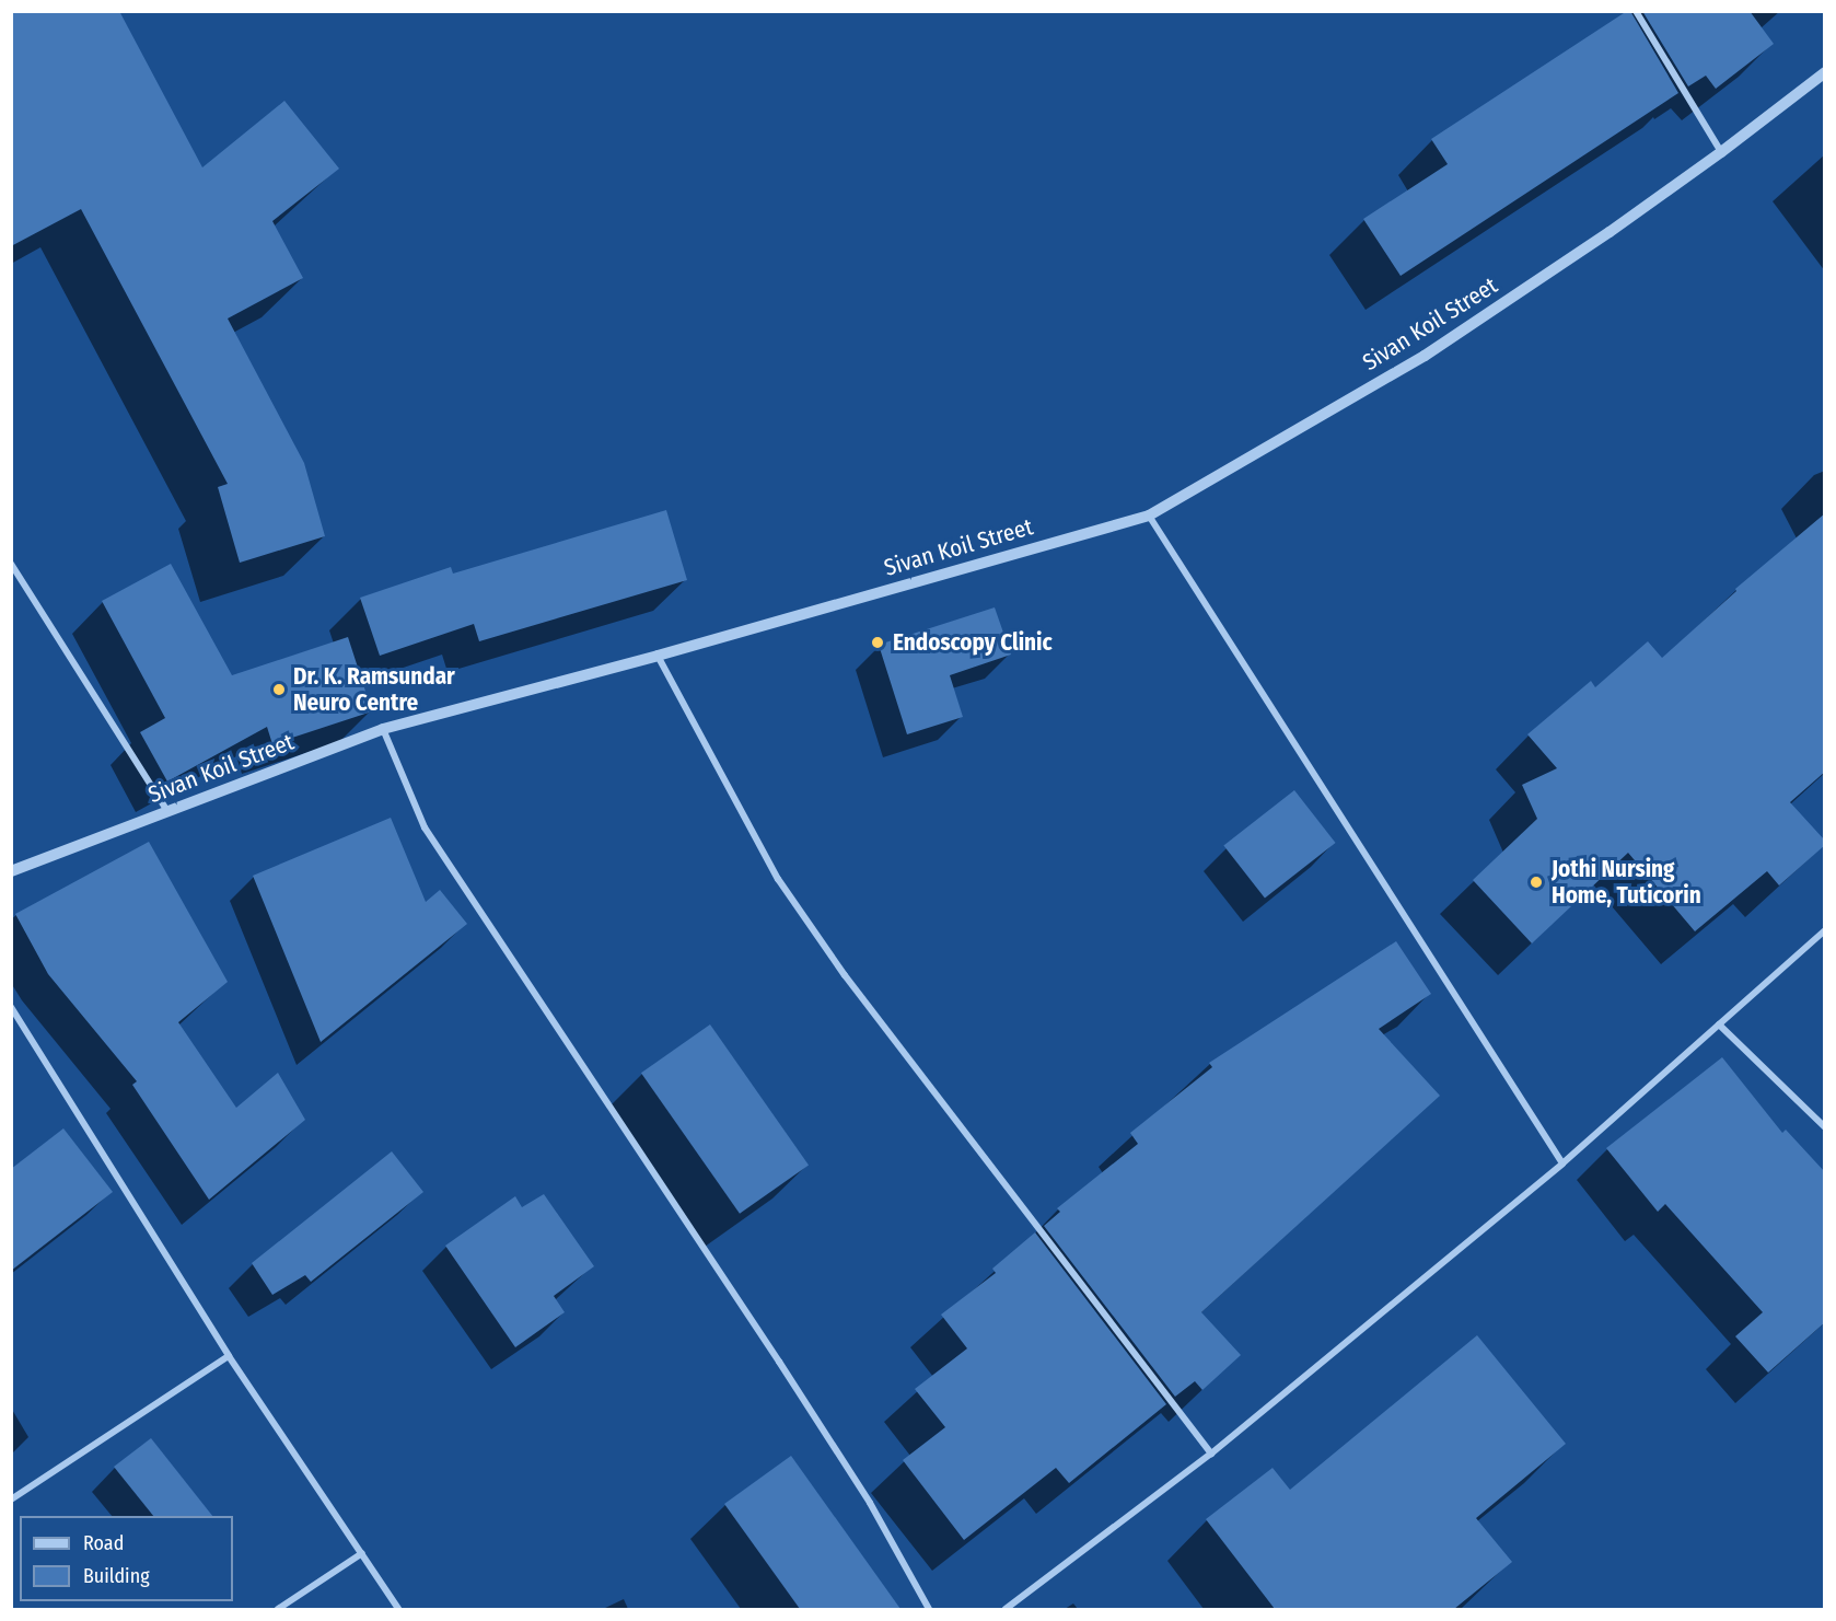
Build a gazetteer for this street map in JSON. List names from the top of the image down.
{
  "streets": {
    "street": ["Sivan Koil Street"]
  },
  "places": ["Endoscopy Clinic", "Dr. K. Ramsundar Neuro Centre", "Jothi Nursing Home, Tuticorin"],
  "legend": ["Road", "Building"]
}
